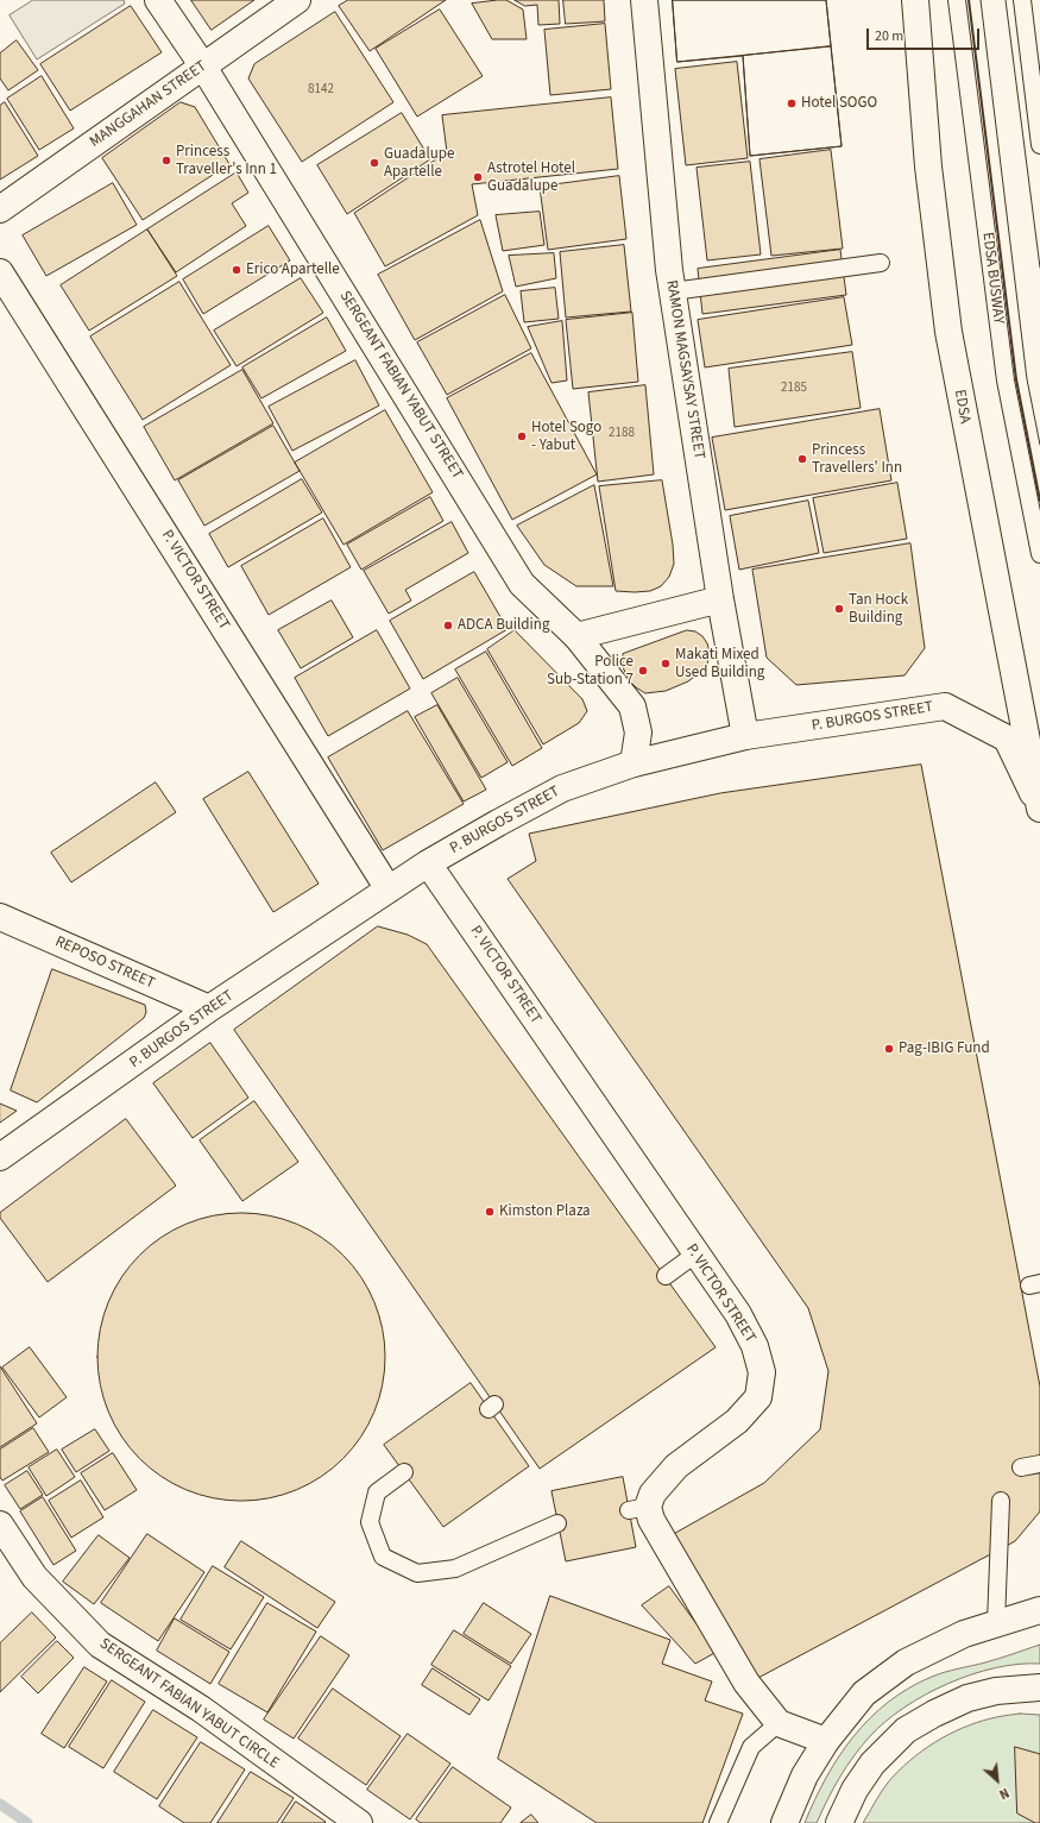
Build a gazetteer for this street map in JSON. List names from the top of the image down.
{
  "streets": {
    "main road": [
      "MANGGAHAN STREET",
      "RAMON MAGSAYSAY STREET",
      "SERGEANT FABIAN YABUT STREET",
      "EDSA",
      "P. VICTOR STREET",
      "P. BURGOS STREET",
      "REPOSO STREET",
      "SERGEANT FABIAN YABUT CIRCLE"
    ],
    "lane": ["EDSA BUSWAY"]
  },
  "crossings": [
    ["MANGGAHAN STREET", "SERGEANT FABIAN YABUT STREET"],
    ["RAMON MAGSAYSAY STREET", "P. BURGOS STREET"],
    ["SERGEANT FABIAN YABUT STREET", "P. BURGOS STREET"],
    ["EDSA", "P. BURGOS STREET"],
    ["P. VICTOR STREET", "P. BURGOS STREET"],
    ["P. BURGOS STREET", "REPOSO STREET"]
  ],
  "places": [
    "Hotel SOGO",
    "Princess Traveller's Inn 1",
    "Guadalupe Apartelle",
    "Astrotel Hotel Guadalupe",
    "Erico Apartelle",
    "Hotel Sogo - Yabut",
    "Princess Travellers' Inn",
    "Tan Hock Building",
    "ADCA Building",
    "Makati Mixed Used Building",
    "Police Sub-Station 7",
    "Pag-IBIG Fund",
    "Kimston Plaza"
  ],
  "house_numbers": ["8142", "2185", "2188"],
  "scale_bar": "20 m",
  "north": "bottom right"
}
